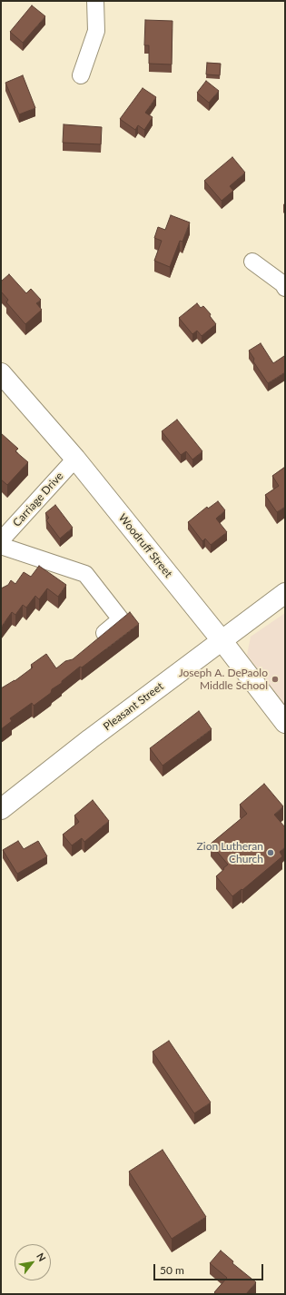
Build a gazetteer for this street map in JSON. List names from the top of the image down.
{
  "streets": {
    "street": ["Carriage Drive", "Woodruff Street", "Pleasant Street"]
  },
  "crossings": [
    ["Carriage Drive", "Woodruff Street"],
    ["Woodruff Street", "Pleasant Street"]
  ],
  "places": ["Joseph A. DePaolo Middle School", "Zion Lutheran Church"],
  "scale_bar": "50 m",
  "north": "top right"
}
